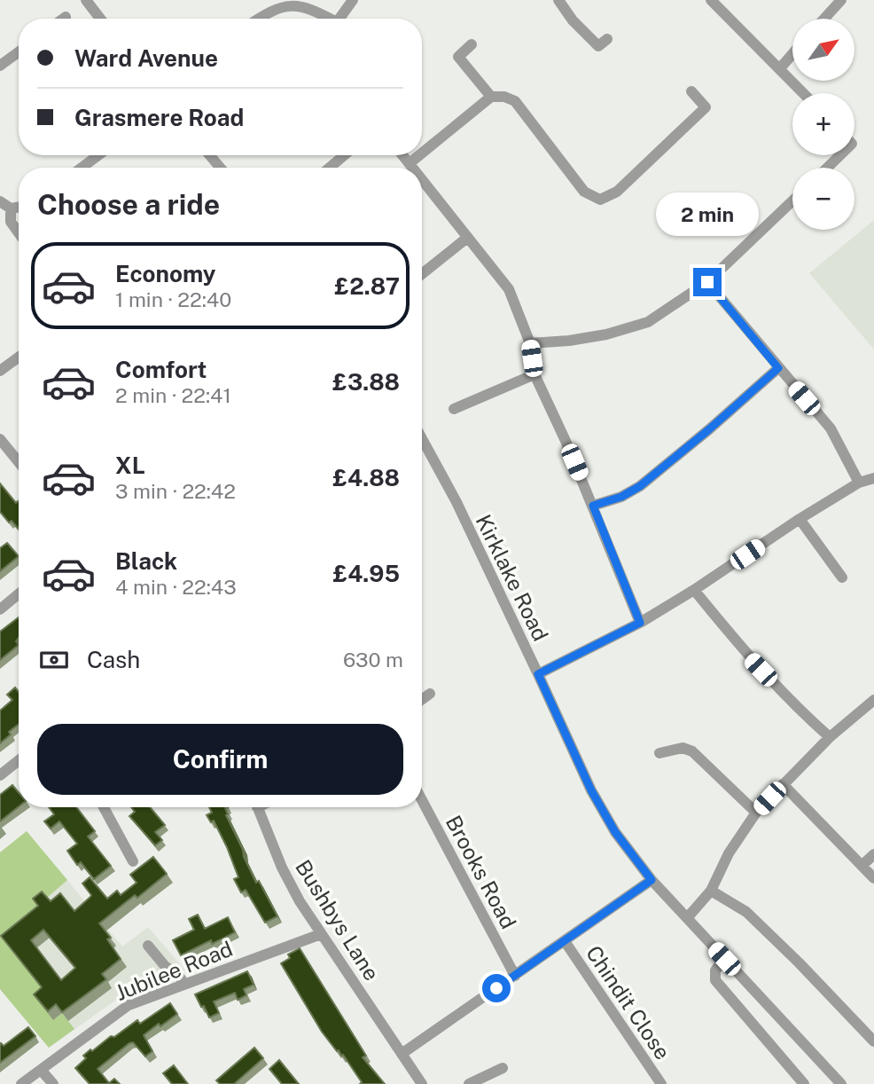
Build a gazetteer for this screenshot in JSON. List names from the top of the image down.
{
  "streets": {
    "street": [
      "Kirklake Road",
      "Brooks Road",
      "Bushbys Lane",
      "Jubilee Road",
      "Chindit Close"
    ]
  },
  "crossings": [
    ["Bushbys Lane", "Jubilee Road"]
  ],
  "north": "top right",
  "page": {
    "map_buttons": ["+", "−"],
    "banner": ["Ward Avenue", "Grasmere Road"],
    "heading": "Choose a ride",
    "bubble": "2 min",
    "list": [
      {
        "name": "Economy",
        "note": "1 min · 22:40",
        "value": "£2.87"
      },
      {
        "name": "Comfort",
        "note": "2 min · 22:41",
        "value": "£3.88"
      },
      {
        "name": "XL",
        "note": "3 min · 22:42",
        "value": "£4.88"
      },
      {
        "name": "Black",
        "note": "4 min · 22:43",
        "value": "£4.95"
      }
    ],
    "pay": ["Cash", "630 m"],
    "buttons": "Confirm"
  }
}
